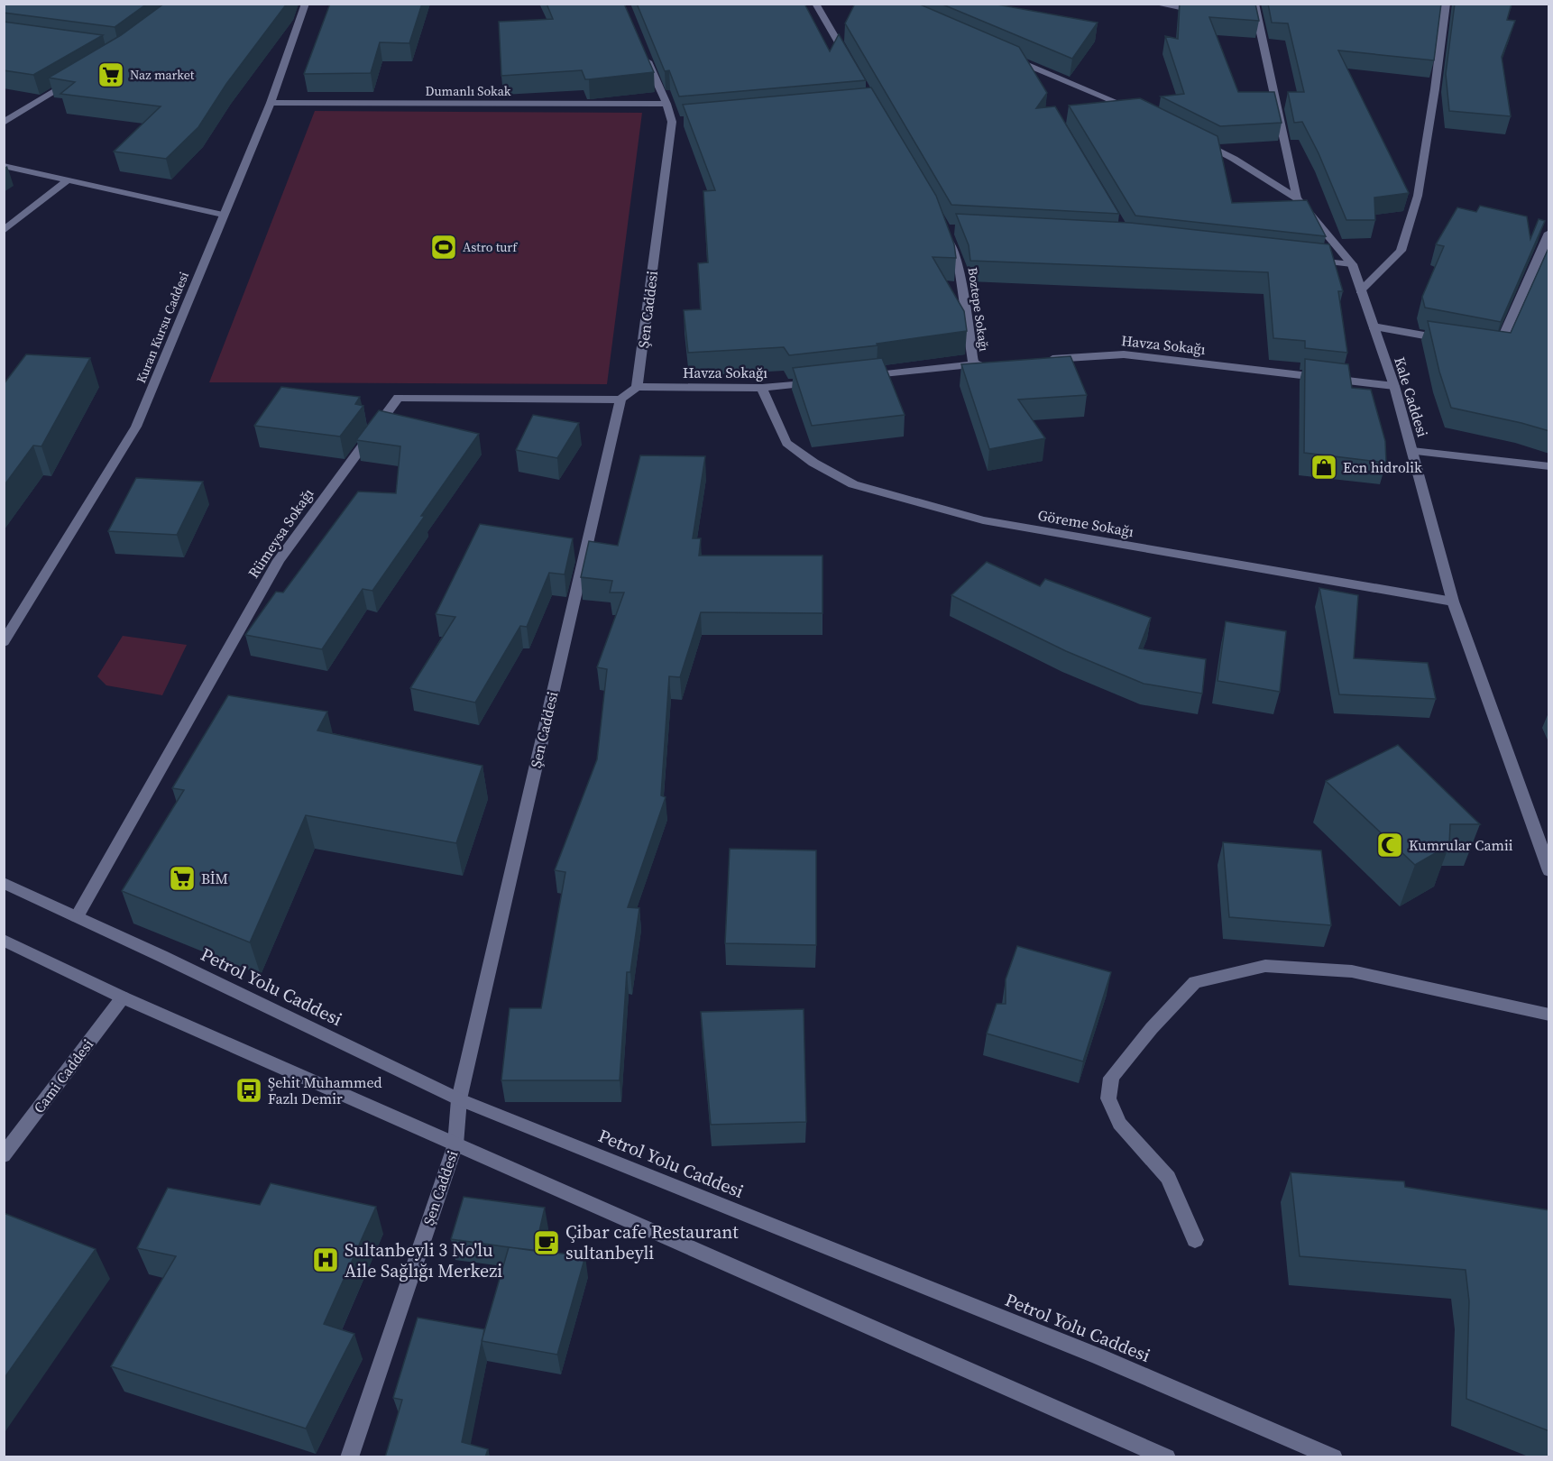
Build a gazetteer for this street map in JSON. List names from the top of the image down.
{
  "streets": {
    "street": [
      "Dumanlı Sokak",
      "Şen Caddesi",
      "Boztepe Sokağı",
      "Kuran Kursu Caddesi",
      "Havza Sokağı",
      "Kale Caddesi",
      "Göreme Sokağı",
      "Rümeysa Sokağı",
      "Petrol Yolu Caddesi",
      "Cami Caddesi"
    ]
  },
  "crossings": [
    ["Dumanlı Sokak", "Şen Caddesi"],
    ["Dumanlı Sokak", "Kuran Kursu Caddesi"],
    ["Şen Caddesi", "Havza Sokağı"],
    ["Şen Caddesi", "Rümeysa Sokağı"],
    ["Şen Caddesi", "Petrol Yolu Caddesi"],
    ["Havza Sokağı", "Kale Caddesi"],
    ["Havza Sokağı", "Göreme Sokağı"],
    ["Kale Caddesi", "Göreme Sokağı"],
    ["Rümeysa Sokağı", "Petrol Yolu Caddesi"]
  ],
  "places": {
    "supermarket": ["Naz market", "BİM"],
    "sports": ["Astro turf"],
    "shop": ["Ecn hidrolik"],
    "mosque": ["Kumrular Camii"],
    "bus stop": ["Şehit Muhammed Fazlı Demir"],
    "cafe": ["Çibar cafe Restaurant sultanbeyli"],
    "hospital": ["Sultanbeyli 3 No'lu Aile Sağlığı Merkezi"]
  }
}
